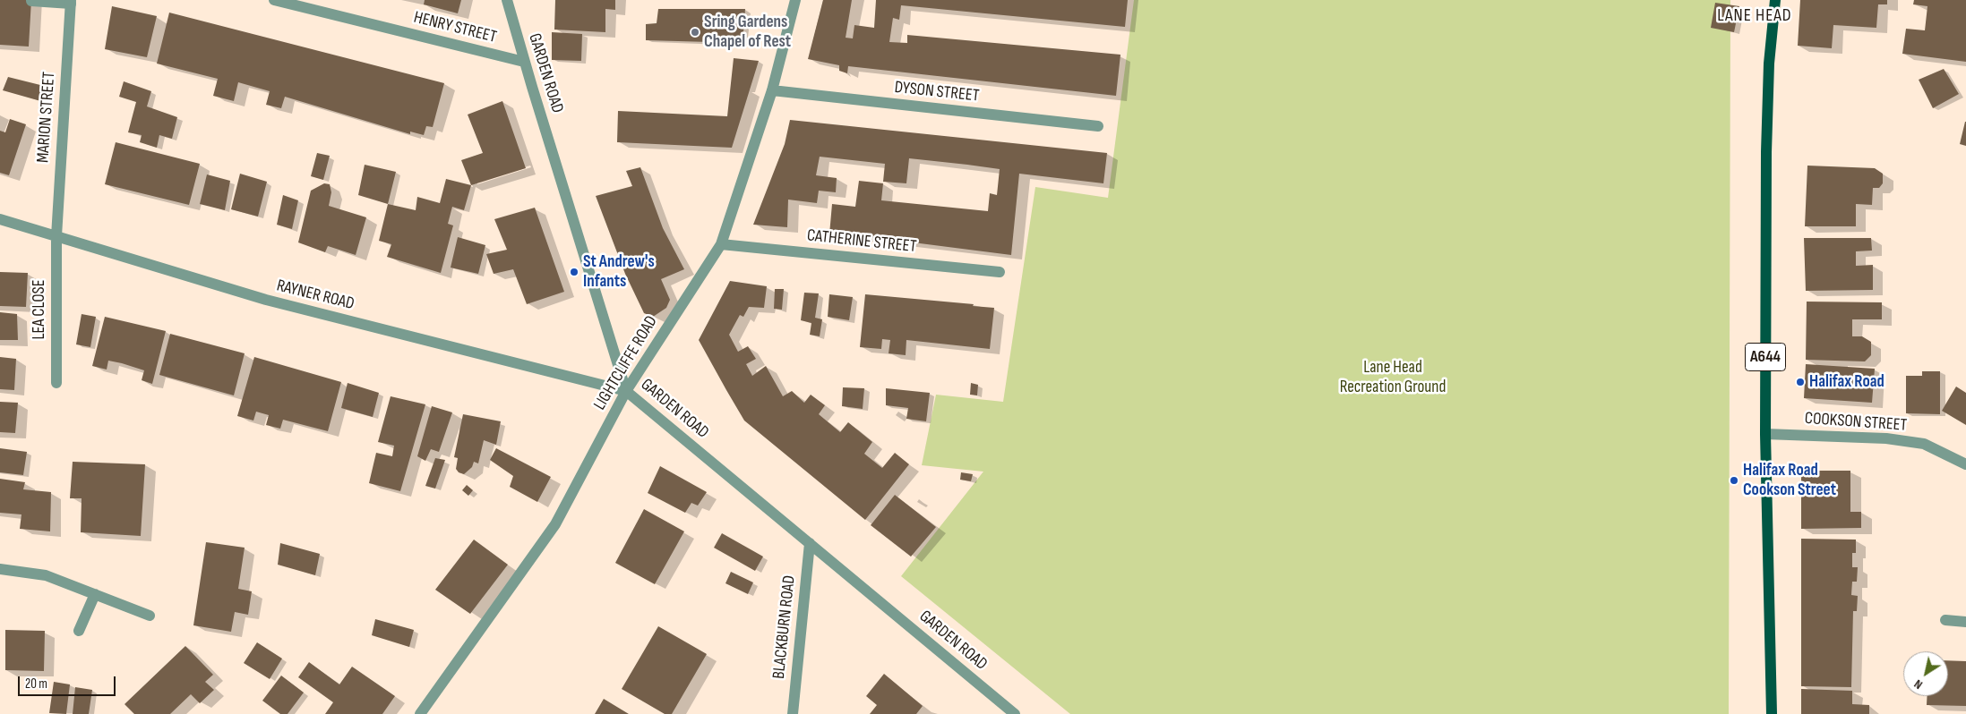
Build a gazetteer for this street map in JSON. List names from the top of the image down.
{
  "streets": {
    "main road": ["A644"],
    "street": [
      "HENRY STREET",
      "GARDEN ROAD",
      "DYSON STREET",
      "MARION STREET",
      "CATHERINE STREET",
      "RAYNER ROAD",
      "LEA CLOSE",
      "LIGHTCLIFFE ROAD",
      "COOKSON STREET",
      "BLACKBURN ROAD"
    ]
  },
  "crossings": [
    ["HENRY STREET", "GARDEN ROAD"],
    ["GARDEN ROAD", "RAYNER ROAD"],
    ["GARDEN ROAD", "LIGHTCLIFFE ROAD"],
    ["GARDEN ROAD", "BLACKBURN ROAD"],
    ["DYSON STREET", "LIGHTCLIFFE ROAD"],
    ["MARION STREET", "RAYNER ROAD"],
    ["MARION STREET", "LEA CLOSE"],
    ["CATHERINE STREET", "LIGHTCLIFFE ROAD"],
    ["RAYNER ROAD", "LEA CLOSE"],
    ["RAYNER ROAD", "LIGHTCLIFFE ROAD"],
    ["A644", "COOKSON STREET"]
  ],
  "districts": ["LANE HEAD"],
  "parks": ["Lane Head Recreation Ground"],
  "places": [
    "Sring Gardens Chapel of Rest",
    "St Andrew's Infants",
    "Halifax Road",
    "Halifax Road Cookson Street"
  ],
  "scale_bar": "20 m",
  "north": "bottom left"
}
